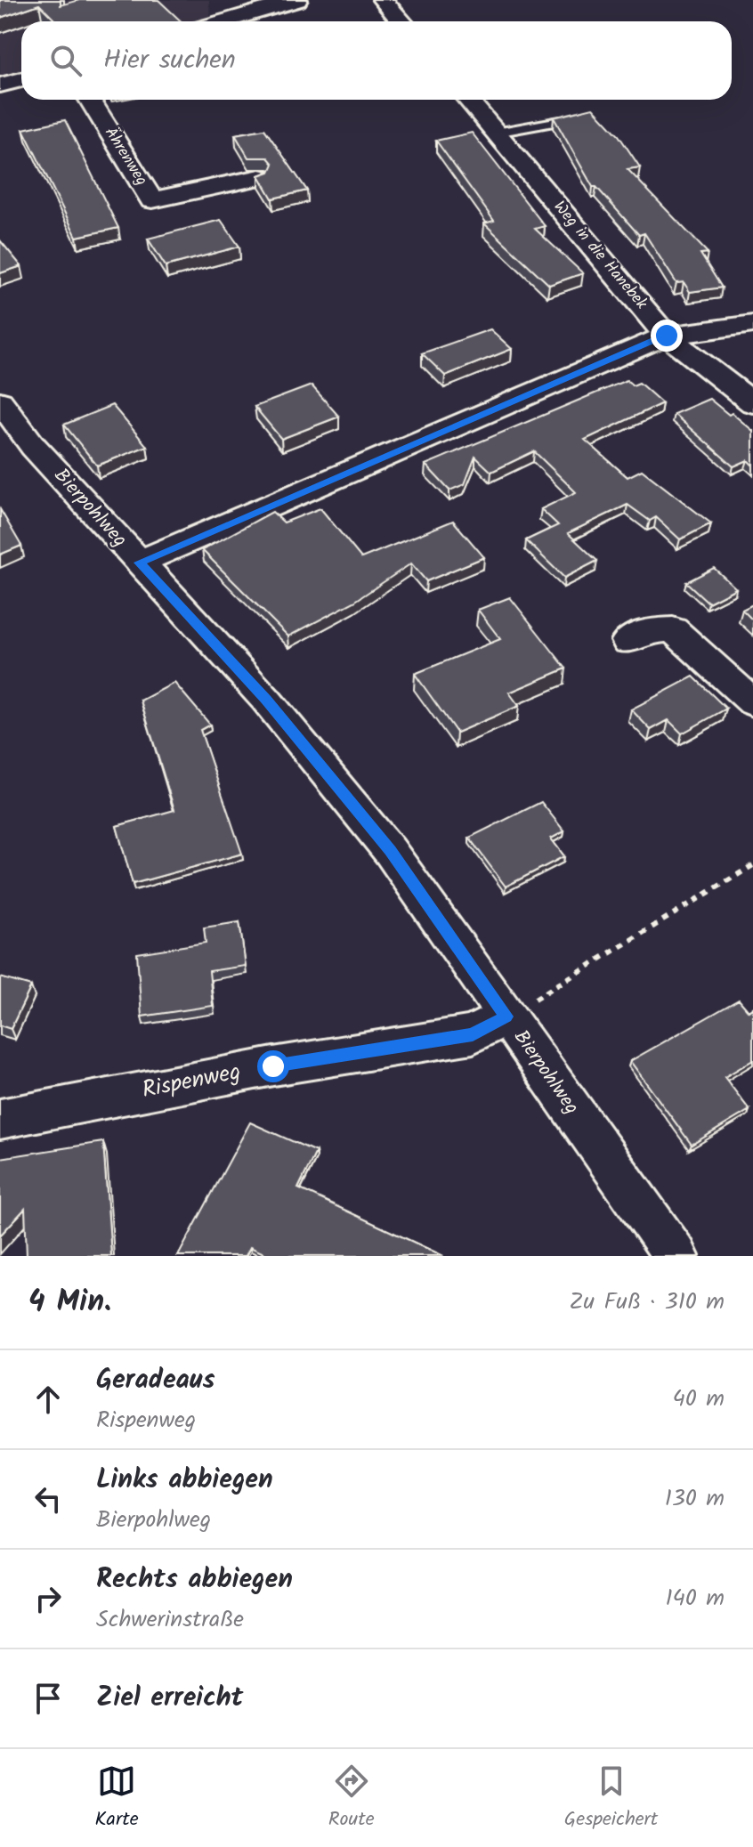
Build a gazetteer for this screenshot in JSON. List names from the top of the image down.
{
  "streets": {
    "street": [
      "Ährenweg",
      "Weg in die Hanebek",
      "Bierpohlweg",
      "Rispenweg"
    ]
  },
  "crossings": [
    ["Bierpohlweg", "Rispenweg"]
  ],
  "page": {
    "search": "Hier suchen",
    "heading": ["4 Min.", "Zu Fuß · 310 m"],
    "list": [
      ["Geradeaus", "Rispenweg", "40 m"],
      ["Links abbiegen", "Bierpohlweg", "130 m"],
      ["Rechts abbiegen", "Schwerinstraße", "140 m"],
      "Ziel erreicht"
    ],
    "nav": ["Karte", "Route", "Gespeichert"]
  }
}
